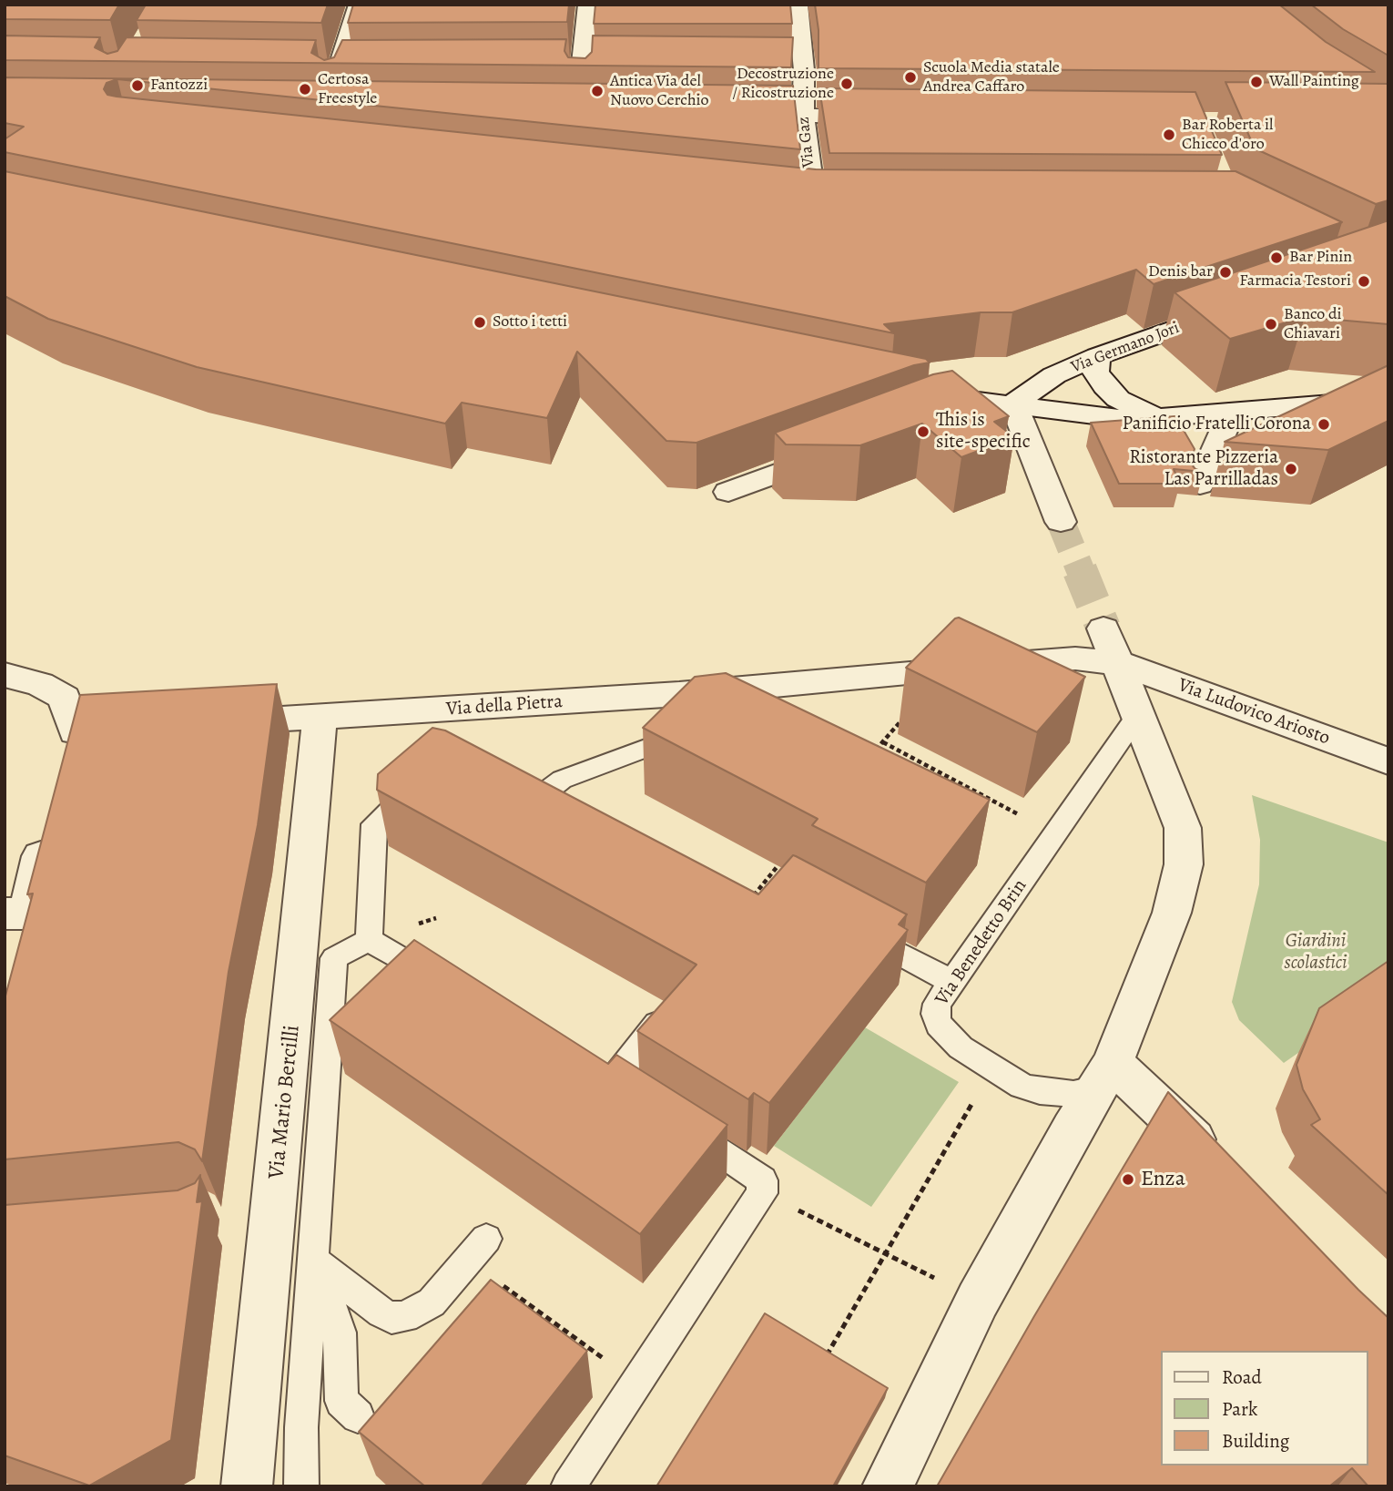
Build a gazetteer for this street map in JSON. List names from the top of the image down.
{
  "streets": {
    "street": [
      "Via Gaz",
      "Via Germano Jori",
      "Via della Pietra",
      "Via Ludovico Ariosto",
      "Via Mario Bercilli"
    ],
    "lane": ["Via Benedetto Brin"]
  },
  "crossings": [
    ["Via della Pietra", "Via Ludovico Ariosto"],
    ["Via della Pietra", "Via Mario Bercilli"]
  ],
  "parks": ["Giardini scolastici"],
  "places": [
    "Scuola Media statale Andrea Caffaro",
    "Wall Painting",
    "Decostruzione / Ricostruzione",
    "Fantozzi",
    "Certosa Freestyle",
    "Antica Via del Nuovo Cerchio",
    "Bar Roberta il Chicco d'oro",
    "Bar Pinin",
    "Denis bar",
    "Farmacia Testori",
    "Sotto i tetti",
    "Banco di Chiavari",
    "Panificio Fratelli Corona",
    "This is site-specific",
    "Ristorante Pizzeria Las Parrilladas",
    "Enza"
  ],
  "legend": ["Road", "Park", "Building"]
}
